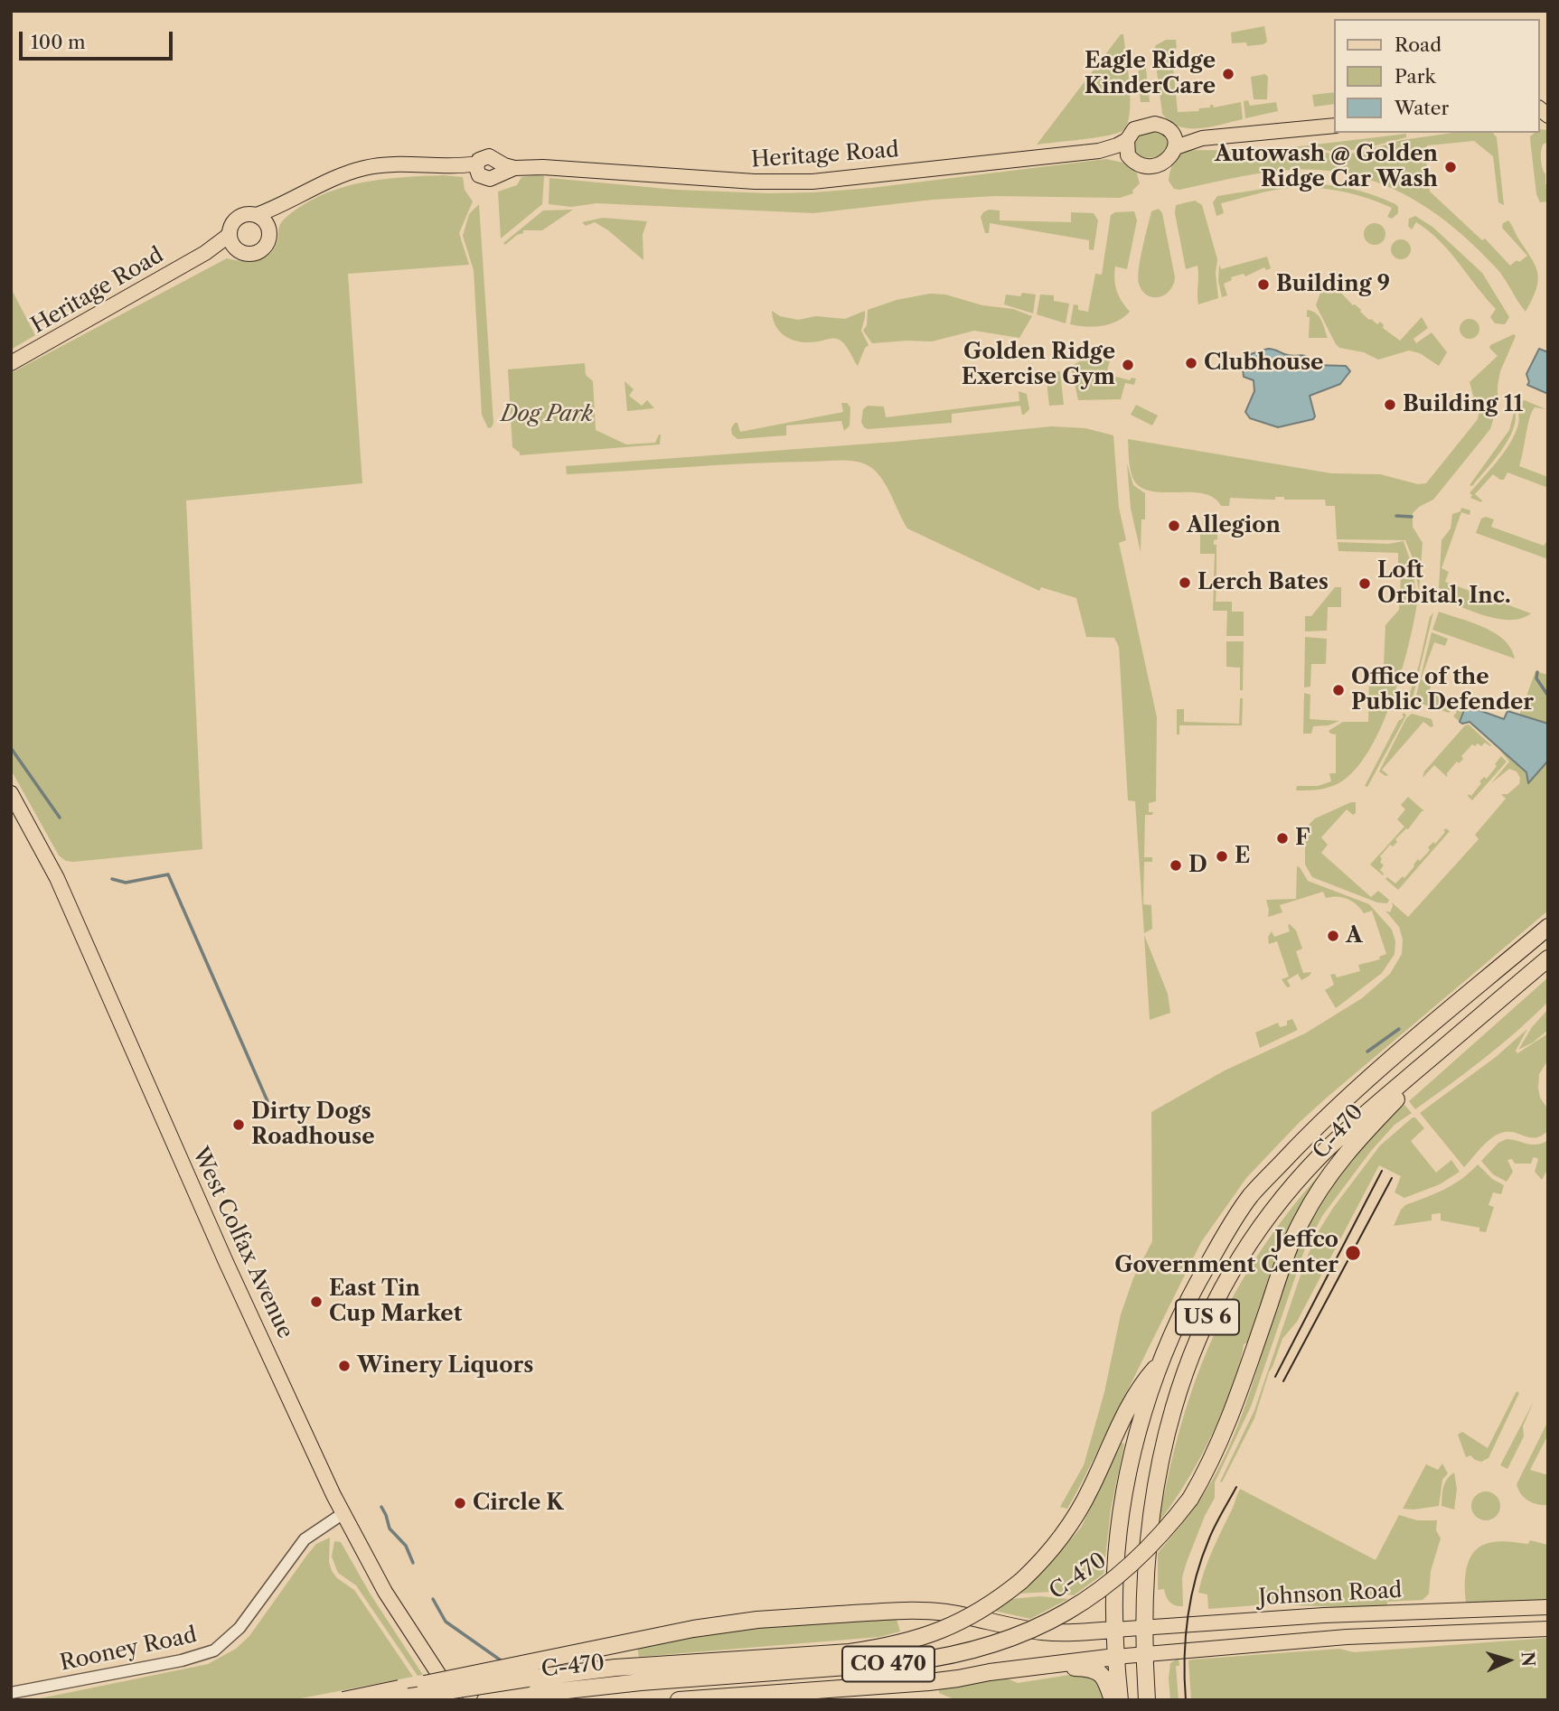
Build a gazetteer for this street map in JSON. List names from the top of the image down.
{
  "streets": {
    "highway": ["C-470", "US 6", "CO 470"],
    "main road": ["Heritage Road", "West Colfax Avenue", "Johnson Road"],
    "street": ["Rooney Road"]
  },
  "crossings": [
    ["C-470", "US 6"],
    ["West Colfax Avenue", "Rooney Road"],
    ["US 6", "Johnson Road"]
  ],
  "parks": ["Dog Park"],
  "places": [
    "Eagle Ridge KinderCare",
    "Autowash @ Golden Ridge Car Wash",
    "Building 9",
    "Clubhouse",
    "Golden Ridge Exercise Gym",
    "Building 11",
    "Allegion",
    "Lerch Bates",
    "Loft Orbital, Inc.",
    "Office of the Public Defender",
    "F",
    "E",
    "D",
    "A",
    "Dirty Dogs Roadhouse",
    "Jeffco Government Center",
    "East Tin Cup Market",
    "Winery Liquors",
    "Circle K"
  ],
  "legend": ["Road", "Park", "Water"],
  "scale_bar": "100 m",
  "north": "right"
}
